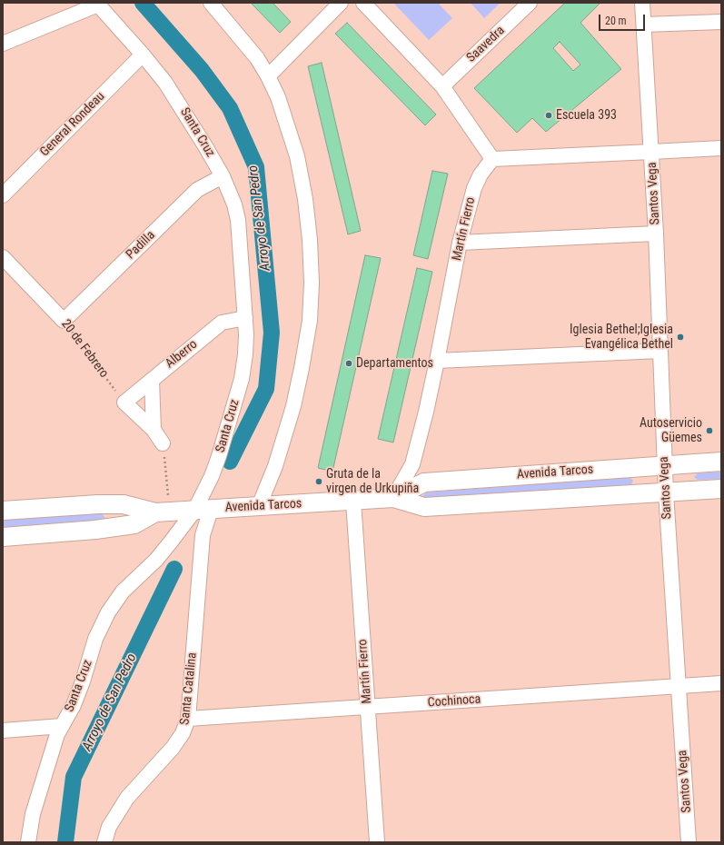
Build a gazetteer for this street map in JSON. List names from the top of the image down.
{
  "streets": {
    "street": [
      "Saavedra",
      "General Rondeau",
      "Santa Cruz",
      "Santos Vega",
      "Martín Fierro",
      "Padilla",
      "20 de Febrero",
      "Alberro",
      "Avenida Tarcos",
      "Santa Catalina",
      "Cochinoca"
    ]
  },
  "crossings": [
    ["General Rondeau", "Santa Cruz"],
    ["Santa Cruz", "Padilla"],
    ["Santa Cruz", "Alberro"],
    ["Santa Cruz", "Avenida Tarcos"],
    ["Santa Cruz", "Santa Catalina"],
    ["Santos Vega", "Avenida Tarcos"],
    ["Santos Vega", "Cochinoca"],
    ["Martín Fierro", "Avenida Tarcos"],
    ["Martín Fierro", "Cochinoca"],
    ["Padilla", "20 de Febrero"],
    ["20 de Febrero", "Alberro"],
    ["Avenida Tarcos", "Santa Catalina"],
    ["Santa Catalina", "Cochinoca"]
  ],
  "water": ["Arroyo de San Pedro"],
  "places": [
    "Escuela 393",
    "Iglesia Bethel;Iglesia Evangélica Bethel",
    "Departamentos",
    "Autoservicio Güemes",
    "Gruta de la virgen de Urkupiña"
  ],
  "scale_bar": "20 m"
}
